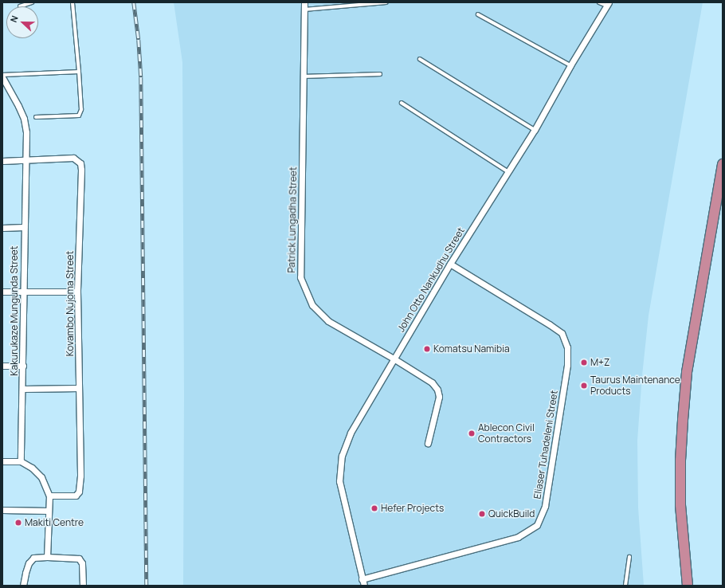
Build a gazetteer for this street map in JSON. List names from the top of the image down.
{
  "streets": {
    "street": [
      "Patrick Lungadha Street",
      "John Otto Nankudhu Street",
      "Kovambo Nujoma Street",
      "Kakurukaze Mungunda Street",
      "Eliaser Tuhadeleni Street"
    ]
  },
  "crossings": [
    ["Patrick Lungadha Street", "John Otto Nankudhu Street"],
    ["John Otto Nankudhu Street", "Eliaser Tuhadeleni Street"],
    ["Kovambo Nujoma Street", "Kakurukaze Mungunda Street"]
  ],
  "places": [
    "Komatsu Namibia",
    "M+Z",
    "Taurus Maintenance Products",
    "Ablecon Civil Contractors",
    "Hefer Projects",
    "QuickBuild",
    "Makiti Centre"
  ],
  "north": "left"
}
